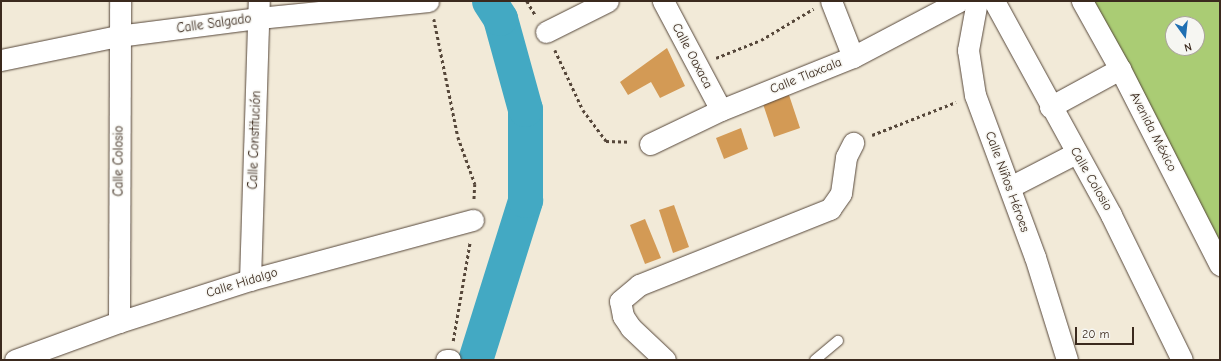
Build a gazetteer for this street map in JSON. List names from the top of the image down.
{
  "streets": {
    "street": [
      "Calle Salgado",
      "Calle Oaxaca",
      "Calle Tlaxcala",
      "Avenida México",
      "Calle Constitución",
      "Calle Colosio",
      "Calle Niños Héroes",
      "Calle Hidalgo"
    ]
  },
  "crossings": [
    ["Calle Salgado", "Calle Constitución"],
    ["Calle Salgado", "Calle Colosio"],
    ["Calle Oaxaca", "Calle Tlaxcala"],
    ["Calle Constitución", "Calle Hidalgo"],
    ["Calle Colosio", "Calle Hidalgo"]
  ],
  "scale_bar": "20 m",
  "north": "bottom"
}
